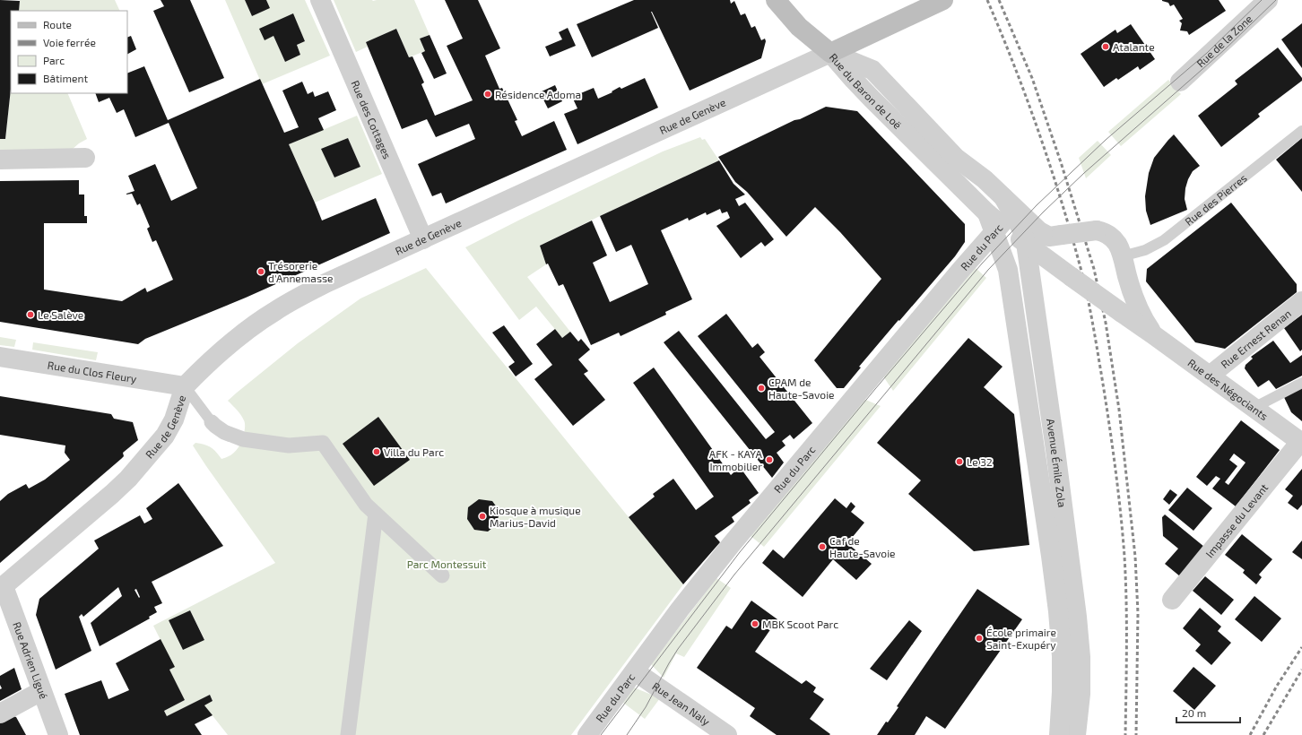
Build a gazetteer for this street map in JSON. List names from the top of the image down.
{
  "streets": {
    "main road": ["Rue de Genève"],
    "street": [
      "Rue de la Zone",
      "Rue du Baron de Loë",
      "Rue des Cottages",
      "Rue du Parc",
      "Rue Ernest Renan",
      "Rue du Clos Fleury",
      "Rue des Négociants",
      "Avenue Émile Zola",
      "Impasse du Levant",
      "Rue Adrien Ligué",
      "Rue Jean Naly"
    ],
    "lane": ["Rue des Pierres"]
  },
  "crossings": [
    ["Rue du Baron de Loë", "Rue de Genève"],
    ["Rue du Baron de Loë", "Rue du Parc"],
    ["Rue du Baron de Loë", "Rue des Négociants"],
    ["Rue du Baron de Loë", "Avenue Émile Zola"],
    ["Rue de Genève", "Rue des Cottages"],
    ["Rue de Genève", "Rue du Clos Fleury"],
    ["Rue de Genève", "Rue Adrien Ligué"],
    ["Rue des Pierres", "Rue des Négociants"],
    ["Rue du Parc", "Rue des Négociants"],
    ["Rue du Parc", "Avenue Émile Zola"],
    ["Rue du Parc", "Rue Jean Naly"],
    ["Rue Ernest Renan", "Rue des Négociants"],
    ["Rue des Négociants", "Avenue Émile Zola"],
    ["Rue des Négociants", "Impasse du Levant"]
  ],
  "parks": ["Parc Montessuit"],
  "places": [
    "Atalante",
    "Résidence Adoma",
    "Trésorerie d'Annemasse",
    "Le Salève",
    "CPAM de Haute-Savoie",
    "Villa du Parc",
    "AFK - KAYA Immobilier",
    "Le 32",
    "Kiosque à musique Marius-David",
    "Caf de Haute-Savoie",
    "MBK Scoot Parc",
    "École primaire Saint-Exupéry"
  ],
  "legend": [
    "Route",
    "Voie ferrée",
    "Parc",
    "Bâtiment"
  ],
  "scale_bar": "20 m"
}
